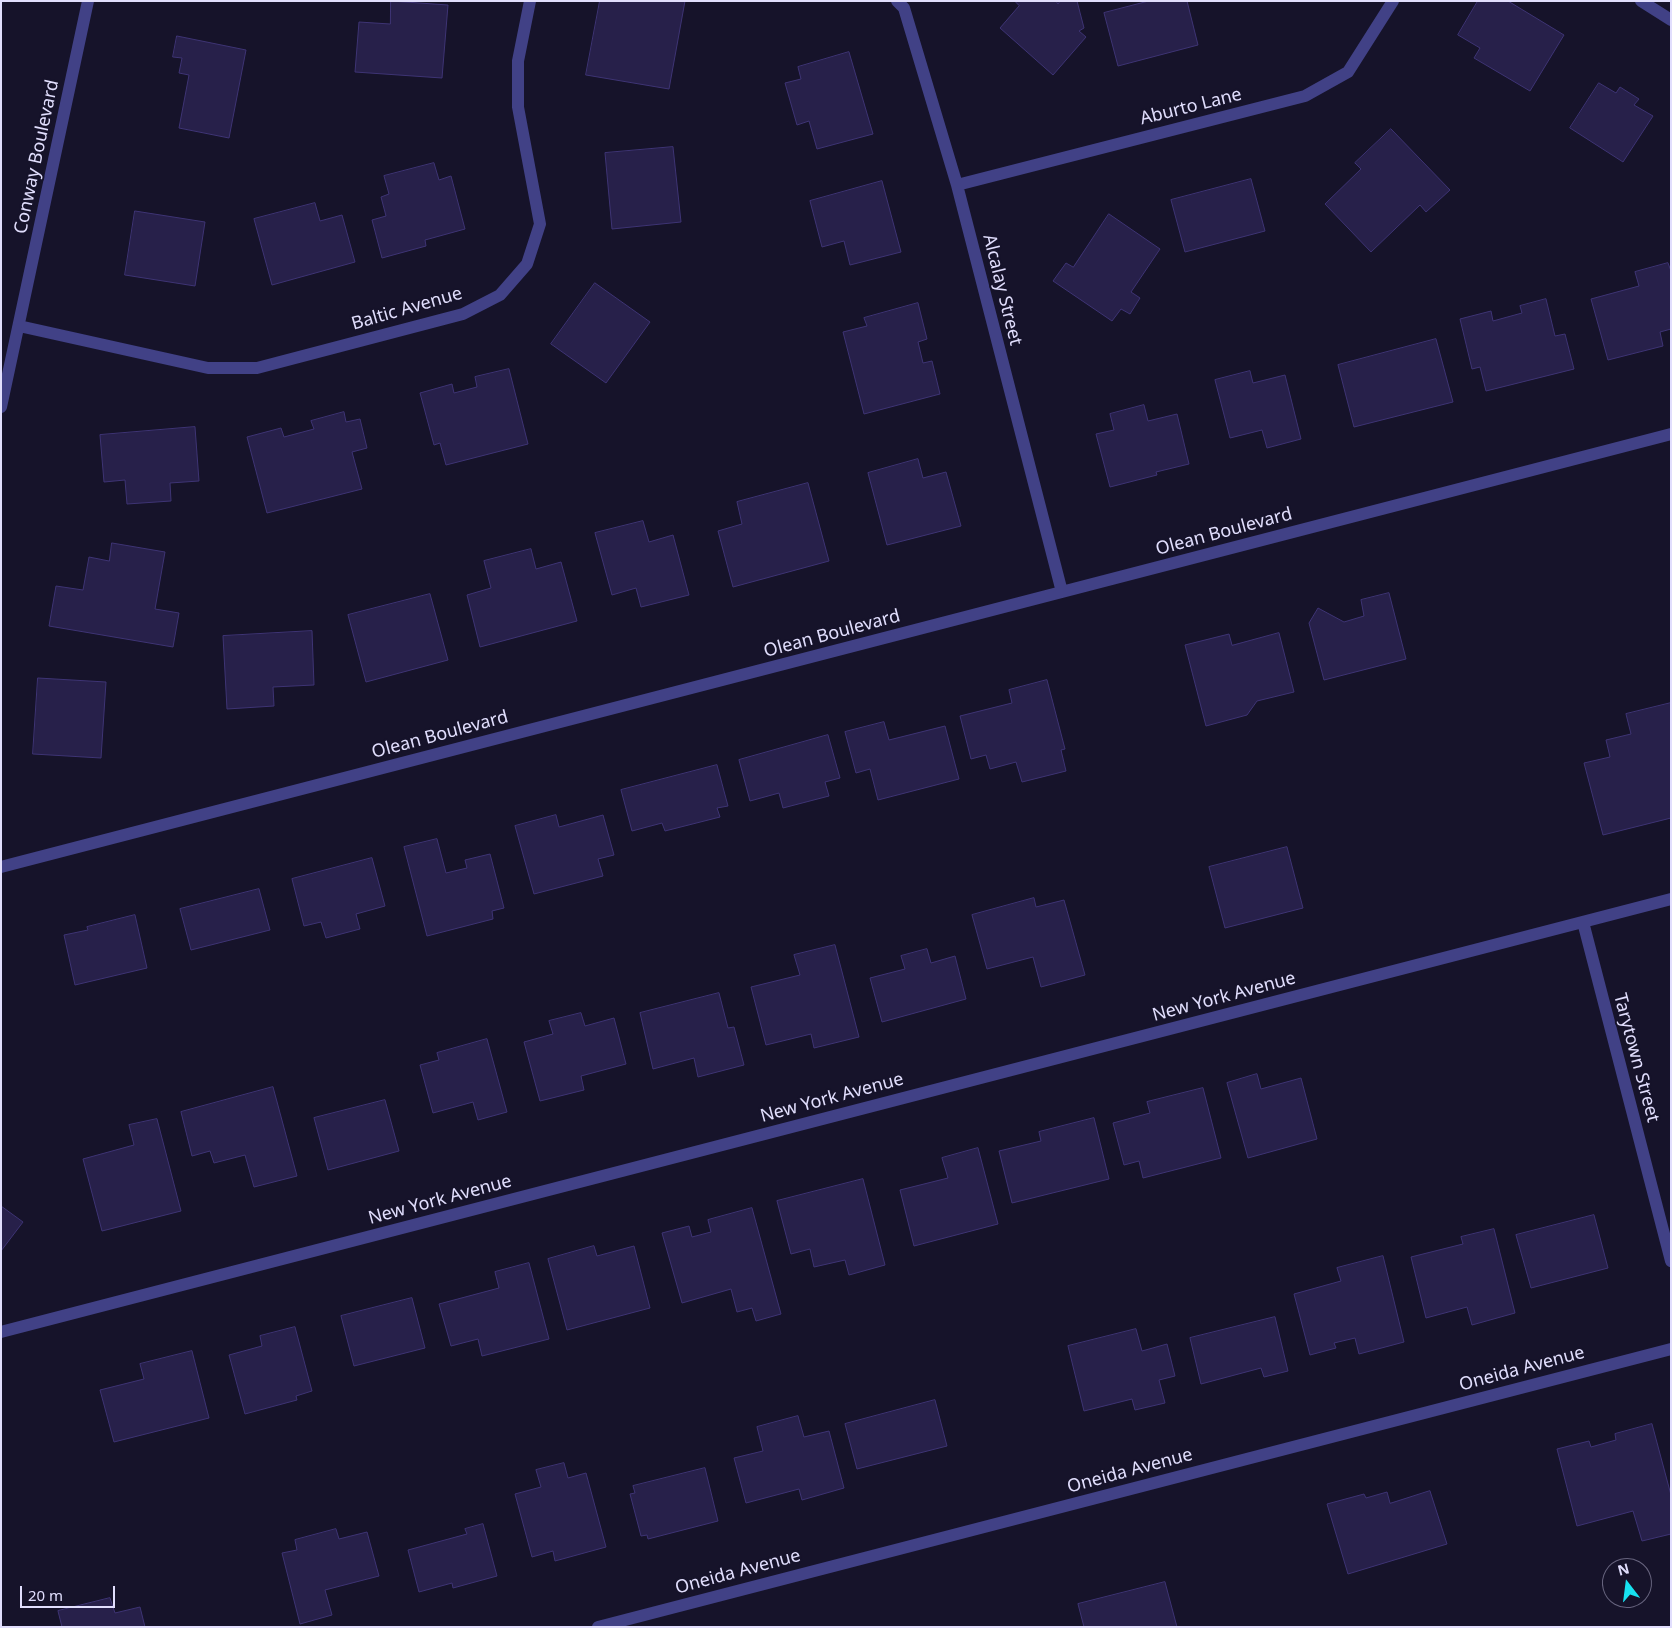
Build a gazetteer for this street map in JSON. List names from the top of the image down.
{
  "streets": {
    "street": [
      "Aburto Lane",
      "Conway Boulevard",
      "Alcalay Street",
      "Baltic Avenue",
      "Olean Boulevard",
      "New York Avenue",
      "Tarytown Street",
      "Oneida Avenue"
    ]
  },
  "crossings": [
    ["Aburto Lane", "Alcalay Street"],
    ["Conway Boulevard", "Baltic Avenue"],
    ["Alcalay Street", "Olean Boulevard"],
    ["New York Avenue", "Tarytown Street"]
  ],
  "scale_bar": "20 m",
  "north": "top"
}
